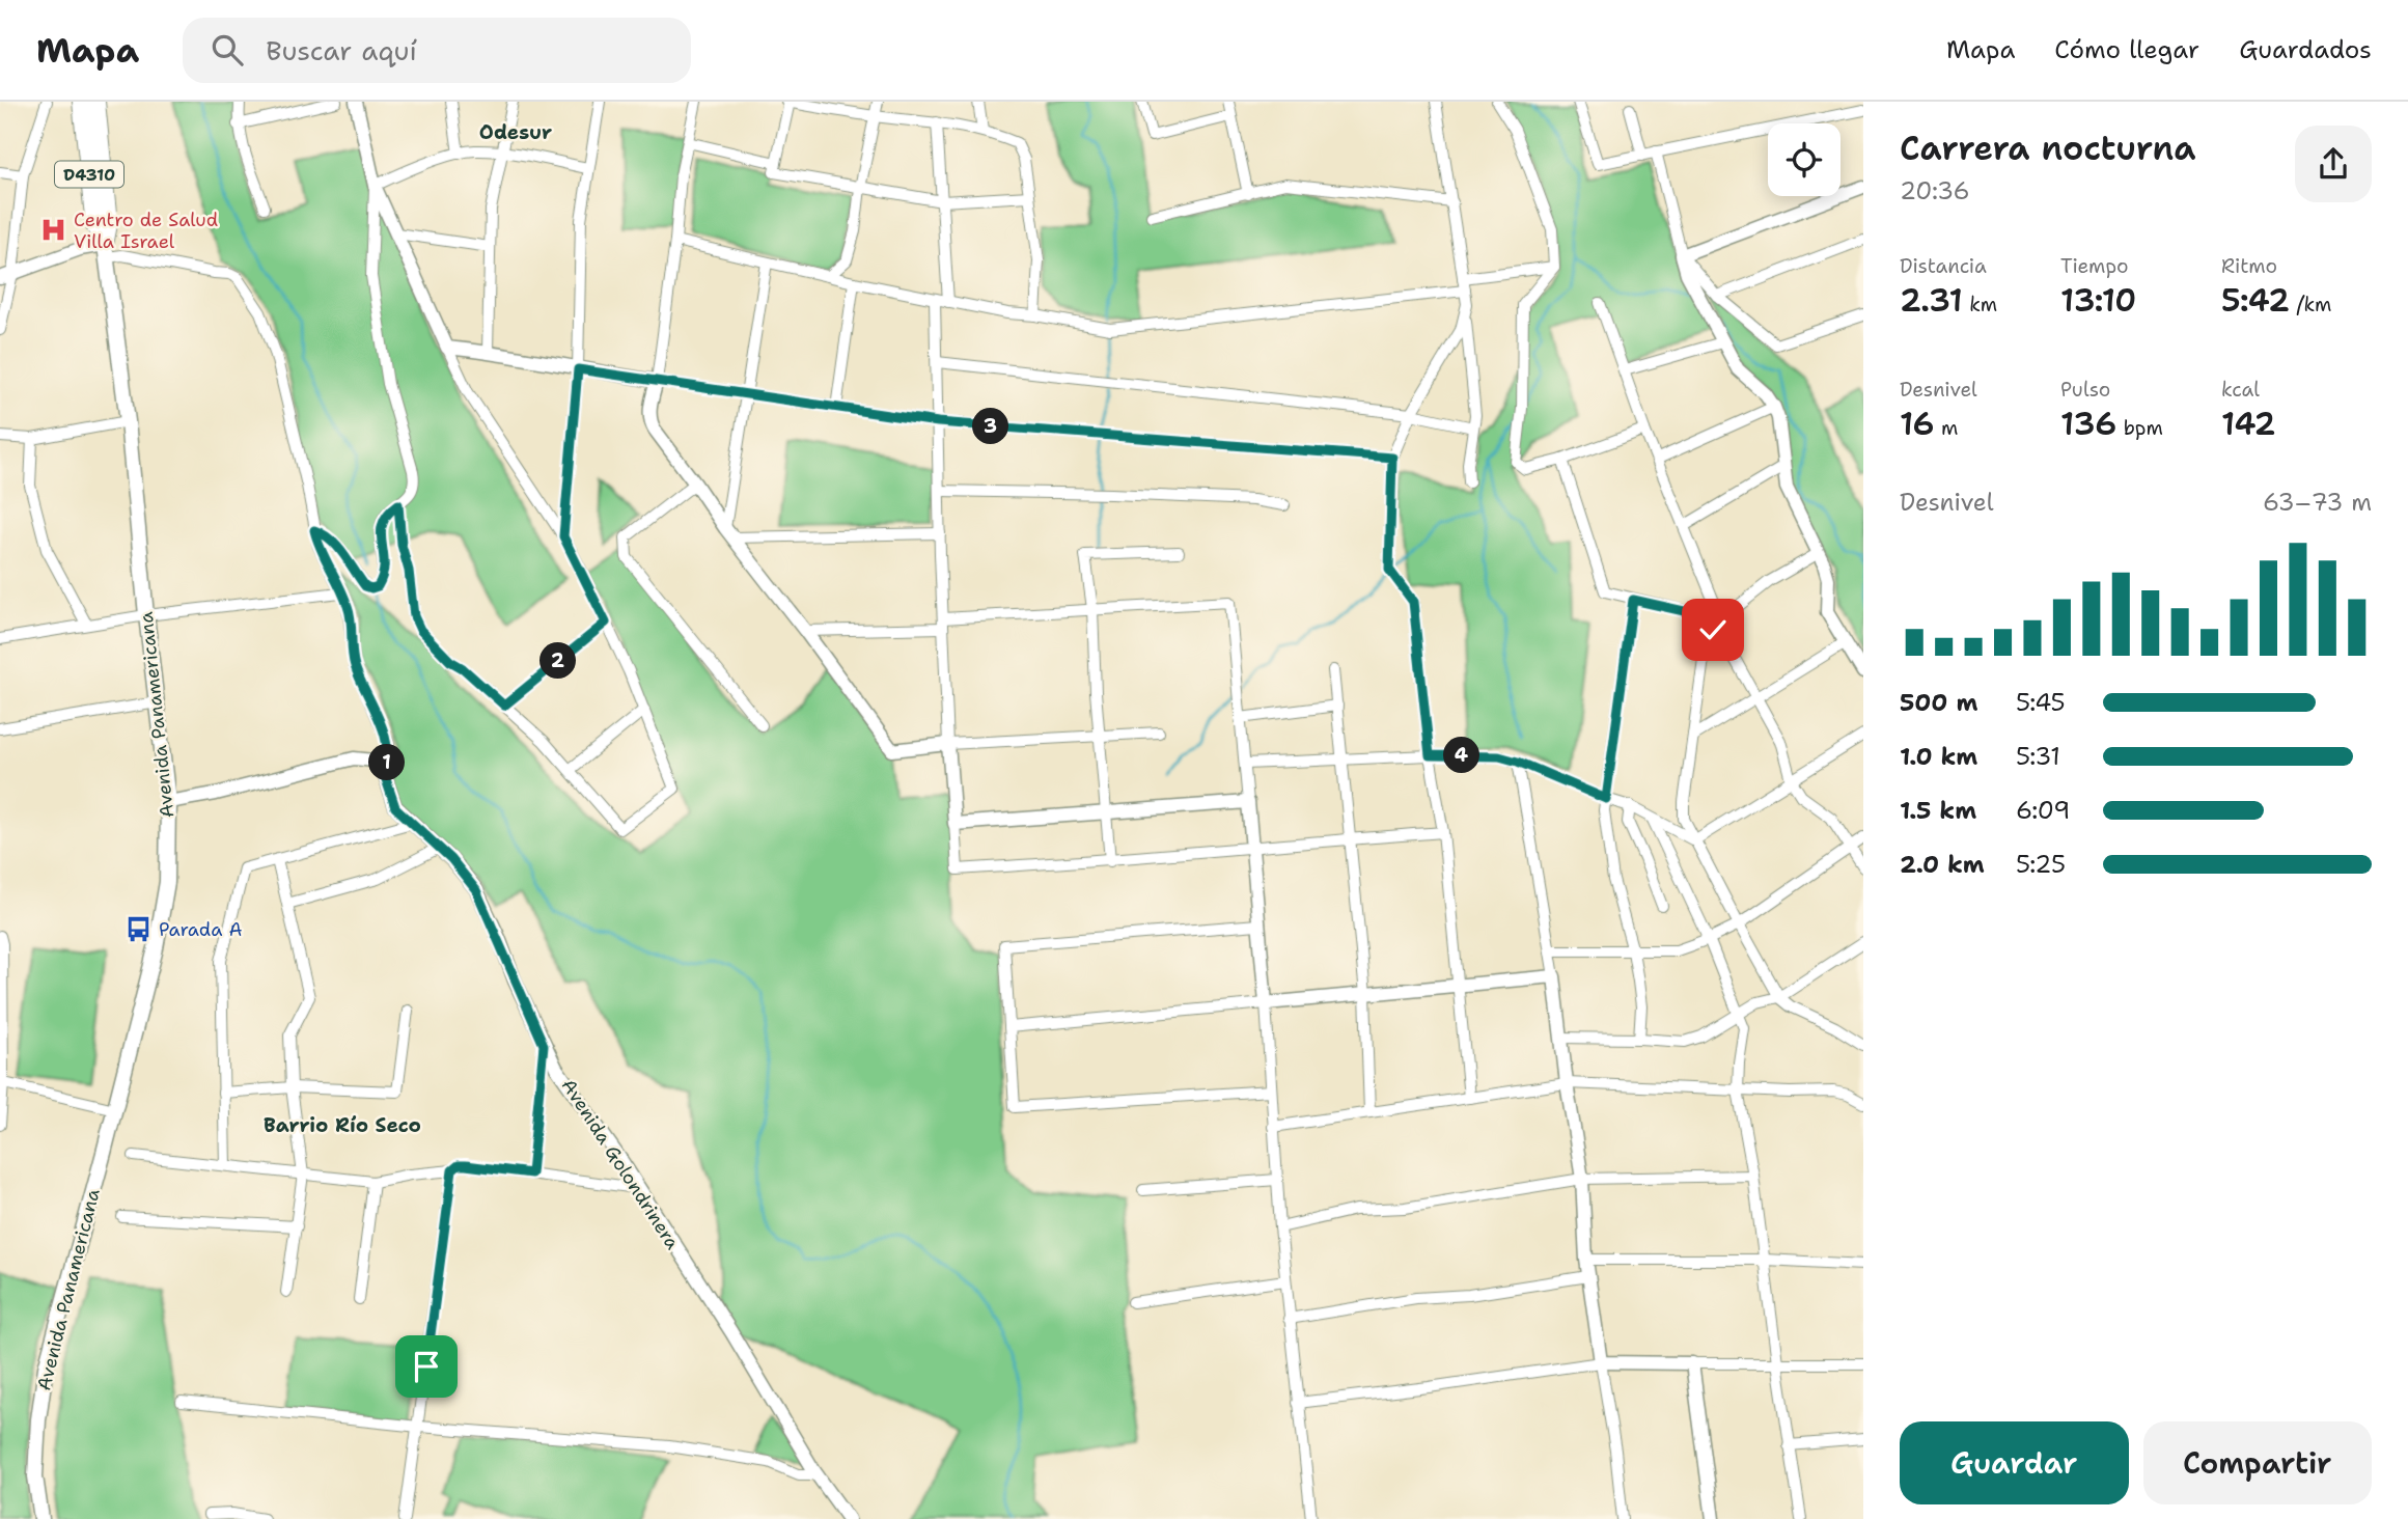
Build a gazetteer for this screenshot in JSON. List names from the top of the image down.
{
  "streets": {
    "main road": ["D4310", "Avenida Panamericana"],
    "street": ["Avenida Golondrinera"]
  },
  "crossings": [
    ["Avenida Panamericana", "Avenida Golondrinera"]
  ],
  "districts": ["Odesur", "Barrio Río Seco"],
  "places": {
    "hospital": ["Centro de Salud Villa Israel"],
    "bus stop": ["Parada A"]
  },
  "page": {
    "header": "Mapa",
    "search": "Buscar aquí",
    "nav": ["Mapa", "Cómo llegar", "Guardados"],
    "heading": ["Carrera nocturna", "20:36"],
    "stats": [
      ["Distancia", "2.31 km"],
      ["Tiempo", "13:10"],
      ["Ritmo", "5:42 /km"],
      ["Desnivel", "16 m"],
      ["Pulso", "136 bpm"],
      ["kcal", "142"]
    ],
    "pins": [
      "3",
      "2",
      "4",
      "1"
    ],
    "chart": ["Desnivel", "63–73 m"],
    "list": [
      {
        "name": "500 m",
        "note": "5:45"
      },
      {
        "name": "1.0 km",
        "note": "5:31"
      },
      {
        "name": "1.5 km",
        "note": "6:09"
      },
      {
        "name": "2.0 km",
        "note": "5:25"
      }
    ],
    "buttons": ["Guardar", "Compartir"]
  }
}
